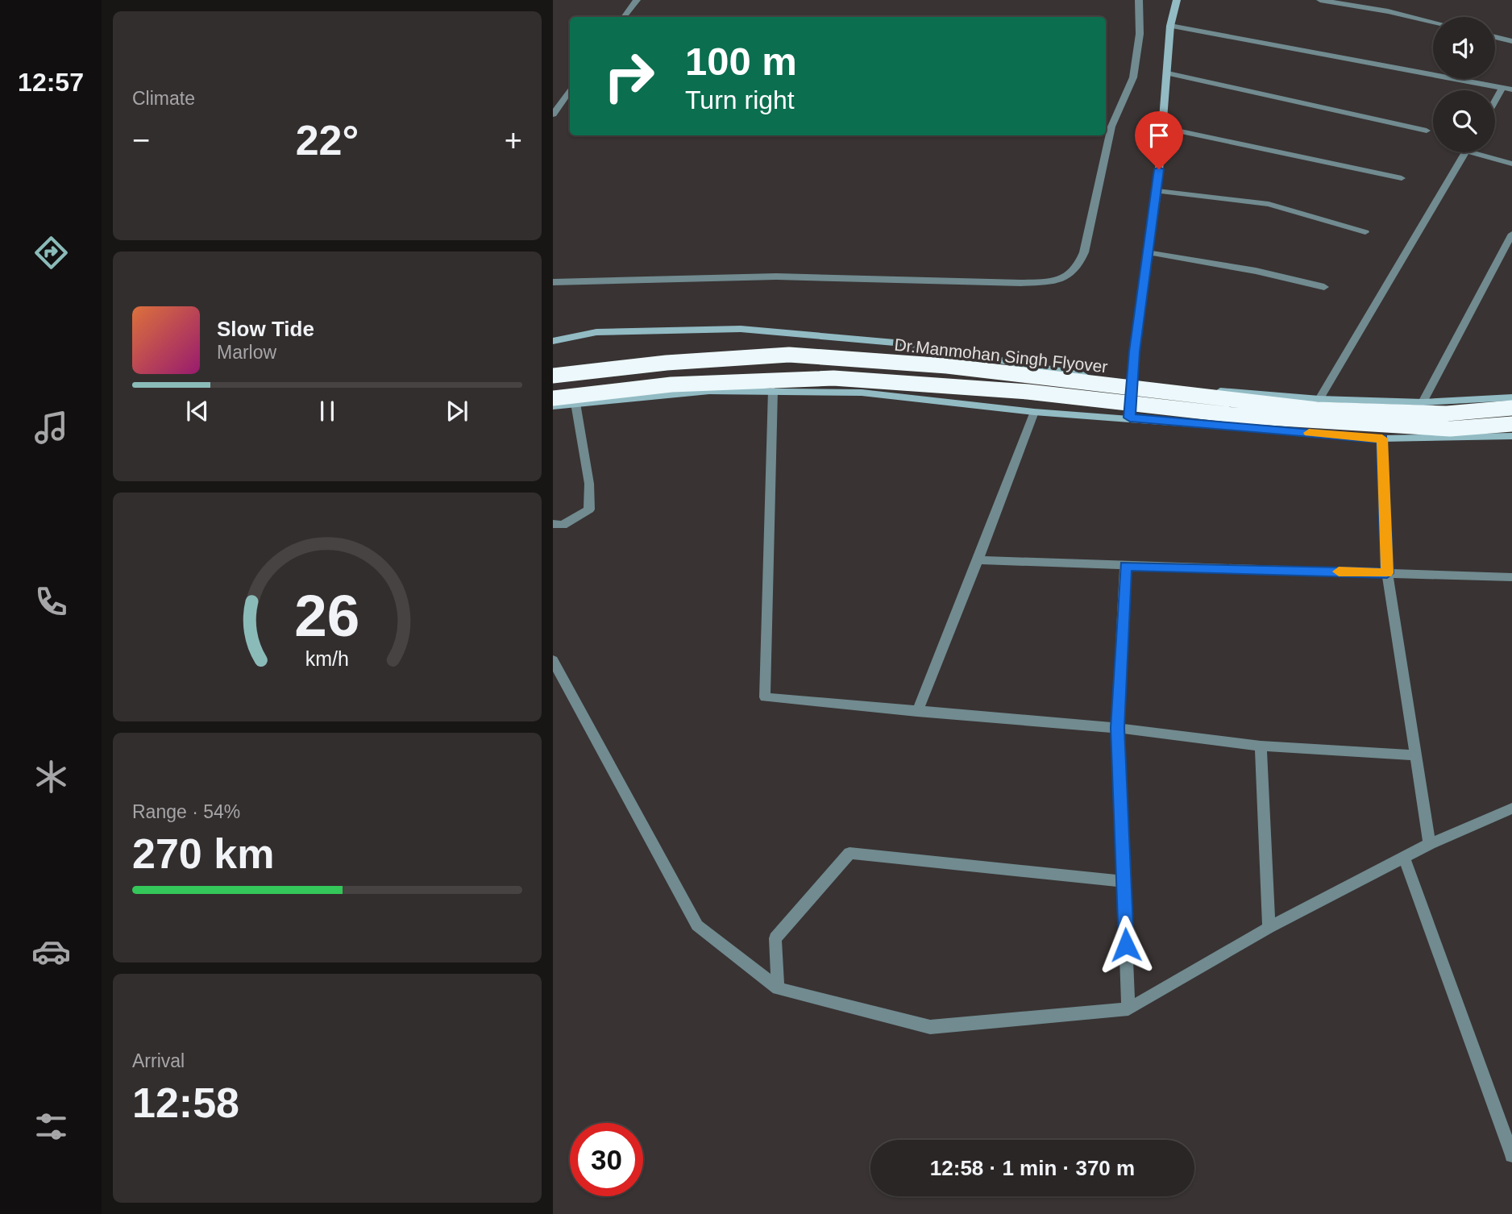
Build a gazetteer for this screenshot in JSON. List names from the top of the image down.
{
  "streets": {
    "highway": ["Dr.Manmohan Singh Flyover"]
  },
  "page": {
    "tabs": "12:57",
    "tile": [
      "Climate",
      ["Range · 54%", "270 km"],
      ["Arrival", "12:58"]
    ],
    "turn": ["100 m", "Turn right"],
    "heat": ["−", "22°", "+"],
    "song": ["Slow Tide", "Marlow"],
    "limit": "30",
    "trip": "12:58 · 1 min · 370 m",
    "gauge": ["26", "km/h"]
  }
}
